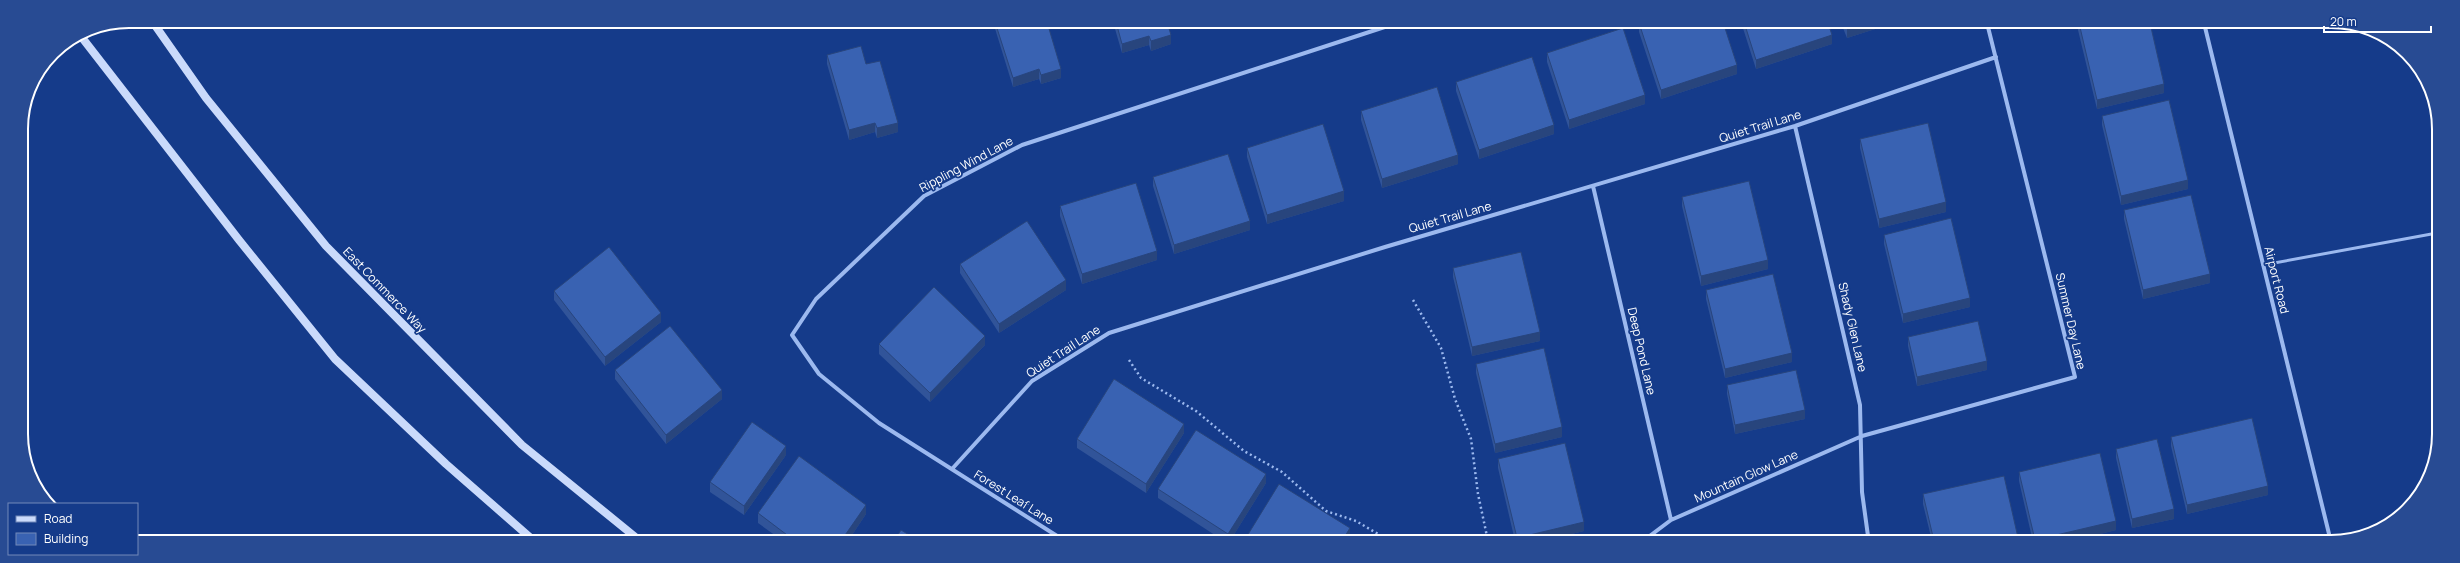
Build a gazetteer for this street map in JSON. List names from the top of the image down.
{
  "streets": {
    "main road": ["East Commerce Way"],
    "street": [
      "Quiet Trail Lane",
      "Rippling Wind Lane",
      "Airport Road",
      "Summer Day Lane",
      "Shady Glen Lane",
      "Deep Pond Lane",
      "Mountain Glow Lane",
      "Forest Leaf Lane"
    ]
  },
  "crossings": [
    ["Quiet Trail Lane", "Rippling Wind Lane"],
    ["Quiet Trail Lane", "Summer Day Lane"],
    ["Quiet Trail Lane", "Shady Glen Lane"],
    ["Quiet Trail Lane", "Deep Pond Lane"],
    ["Quiet Trail Lane", "Forest Leaf Lane"],
    ["Rippling Wind Lane", "Forest Leaf Lane"],
    ["Summer Day Lane", "Shady Glen Lane"],
    ["Summer Day Lane", "Mountain Glow Lane"],
    ["Shady Glen Lane", "Mountain Glow Lane"],
    ["Deep Pond Lane", "Mountain Glow Lane"]
  ],
  "legend": ["Road", "Building"],
  "scale_bar": "20 m"
}
